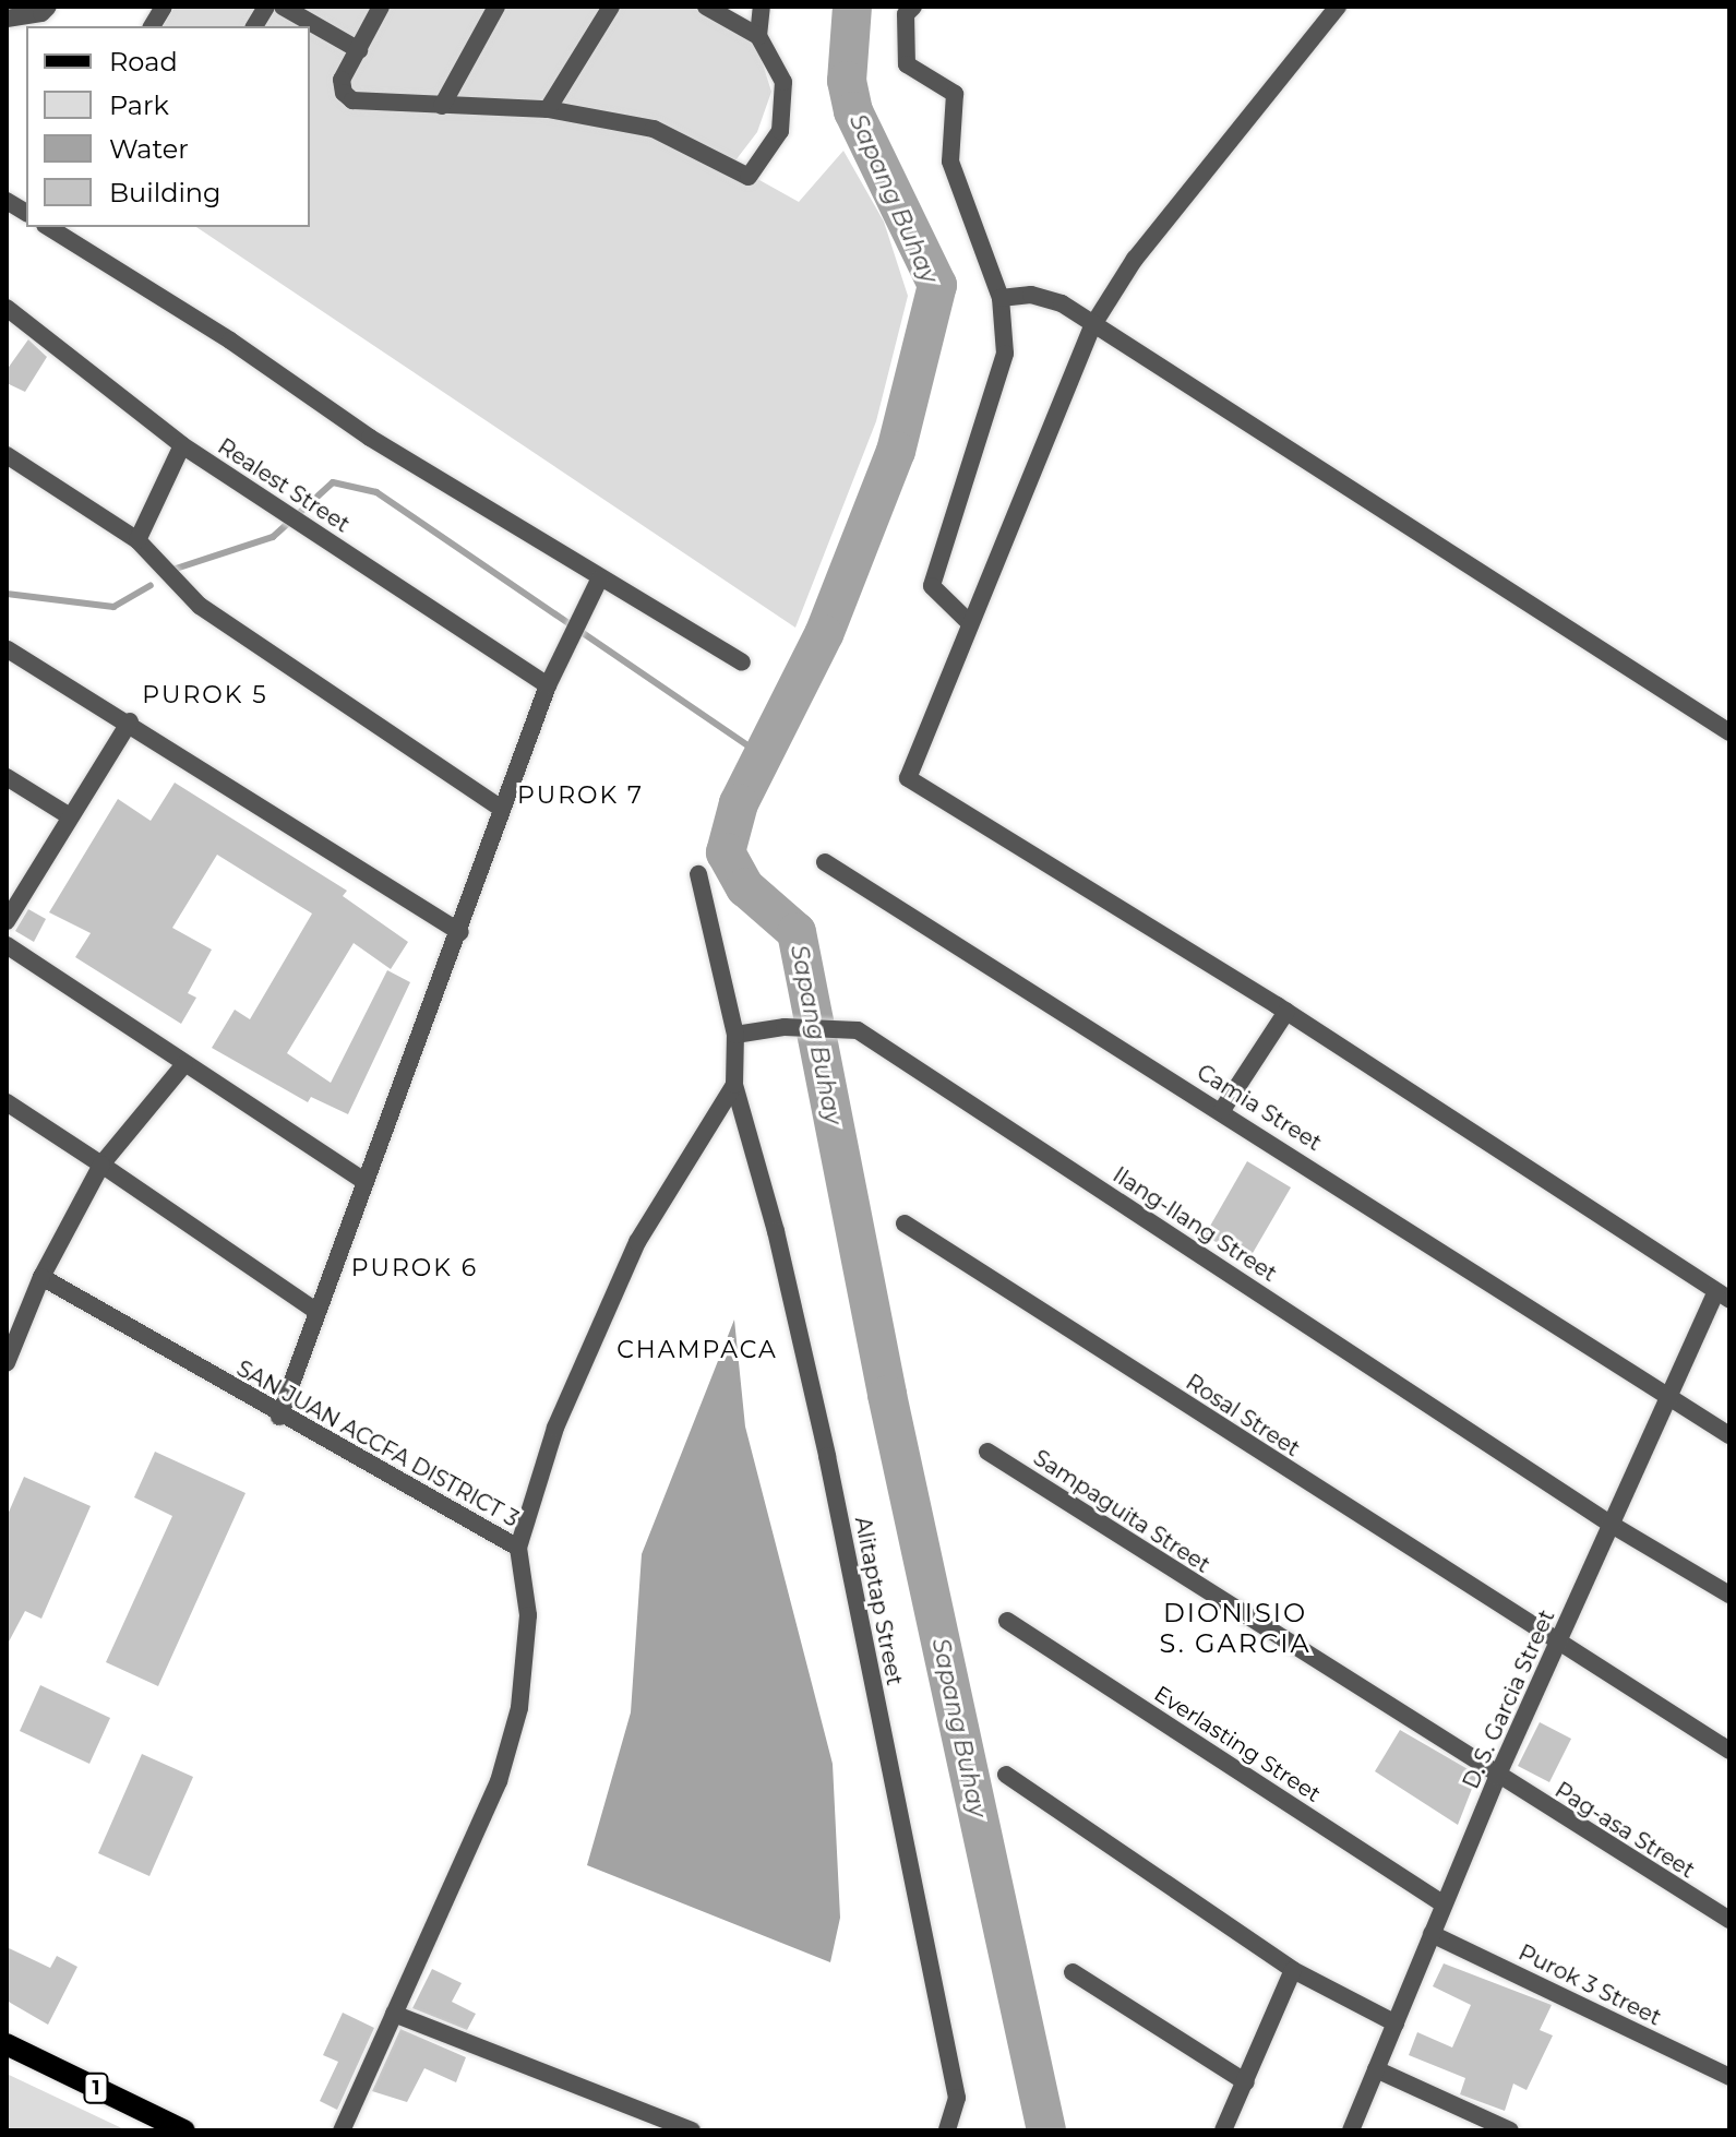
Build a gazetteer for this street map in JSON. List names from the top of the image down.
{
  "streets": {
    "main road": ["1"],
    "street": [
      "Realest Street",
      "Camia Street",
      "Ilang-Ilang Street",
      "Rosal Street",
      "SAN JUAN ACCFA DISTRICT 3",
      "Sampaguita Street",
      "Alitaptap Street",
      "D. S. Garcia Street",
      "Everlasting Street",
      "Pag-asa Street",
      "Purok 3 Street"
    ]
  },
  "crossings": [
    ["Camia Street", "D. S. Garcia Street"],
    ["Ilang-Ilang Street", "Alitaptap Street"],
    ["Ilang-Ilang Street", "D. S. Garcia Street"],
    ["Rosal Street", "D. S. Garcia Street"],
    ["Sampaguita Street", "D. S. Garcia Street"],
    ["Sampaguita Street", "Pag-asa Street"],
    ["D. S. Garcia Street", "Everlasting Street"],
    ["D. S. Garcia Street", "Pag-asa Street"],
    ["D. S. Garcia Street", "Purok 3 Street"]
  ],
  "districts": [
    "PUROK 5",
    "PUROK 7",
    "PUROK 6",
    "CHAMPACA",
    "DIONISIO S. GARCIA"
  ],
  "water": ["Sapang Buhay"],
  "legend": [
    "Road",
    "Park",
    "Water",
    "Building"
  ]
}
